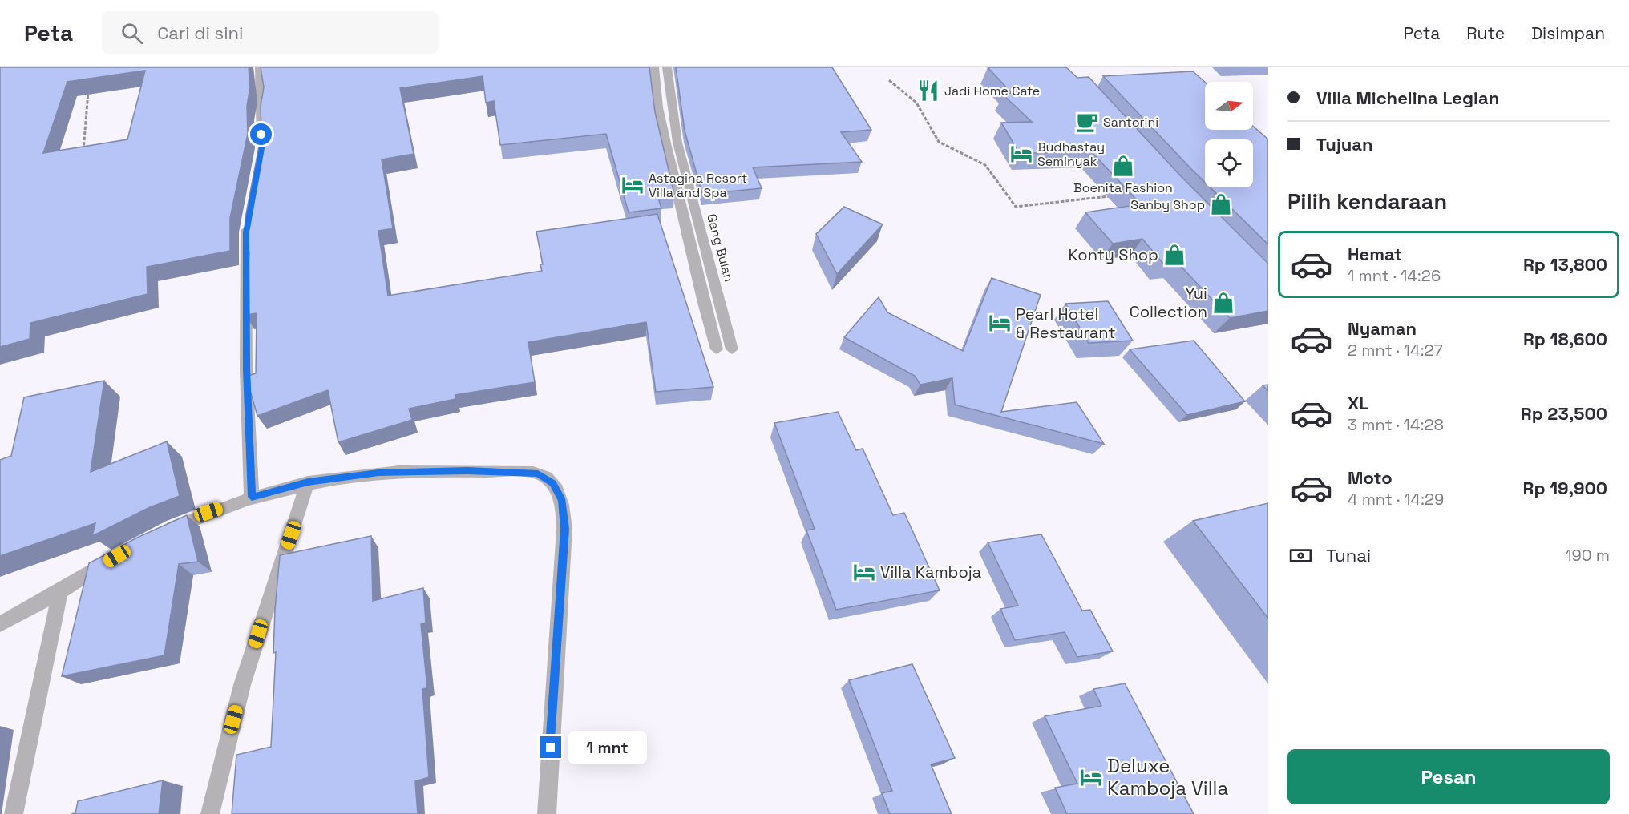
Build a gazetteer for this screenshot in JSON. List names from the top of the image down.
{
  "streets": {
    "street": ["Gang Bulan"]
  },
  "places": {
    "restaurant": ["Jadi Home Cafe"],
    "cafe": ["Santorini"],
    "hotel": [
      "Budhastay Seminyak",
      "Astagina Resort Villa and Spa",
      "Pearl Hotel & Restaurant",
      "Villa Kamboja",
      "Deluxe Kamboja Villa"
    ],
    "shop": [
      "Boenita Fashion",
      "Sanby Shop",
      "Konty Shop",
      "Yui Collection"
    ]
  },
  "north": "right",
  "page": {
    "header": "Peta",
    "search": "Cari di sini",
    "nav": ["Peta", "Rute", "Disimpan"],
    "banner": ["Villa Michelina Legian", "Tujuan"],
    "heading": "Pilih kendaraan",
    "list": [
      {
        "name": "Hemat",
        "note": "1 mnt · 14:26",
        "value": "Rp 13,800"
      },
      {
        "name": "Nyaman",
        "note": "2 mnt · 14:27",
        "value": "Rp 18,600"
      },
      {
        "name": "XL",
        "note": "3 mnt · 14:28",
        "value": "Rp 23,500"
      },
      {
        "name": "Moto",
        "note": "4 mnt · 14:29",
        "value": "Rp 19,900"
      }
    ],
    "pay": ["Tunai", "190 m"],
    "bubble": "1 mnt",
    "buttons": "Pesan"
  }
}
